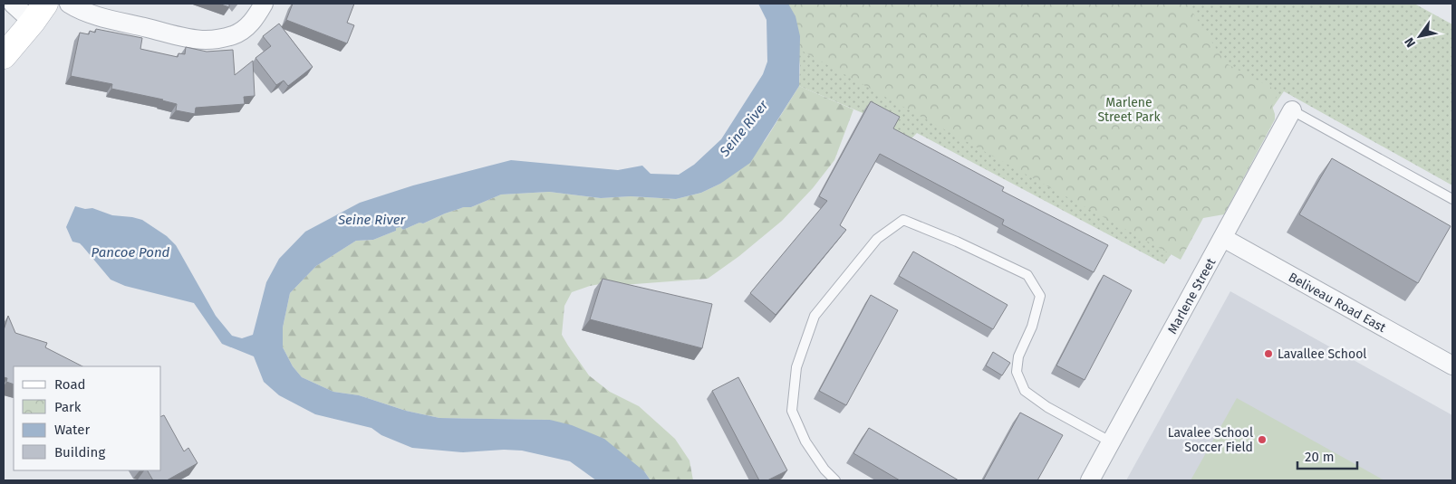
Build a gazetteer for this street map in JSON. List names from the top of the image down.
{
  "streets": {
    "street": ["Marlene Street", "Beliveau Road East"]
  },
  "crossings": [
    ["Marlene Street", "Beliveau Road East"]
  ],
  "water": ["Seine River", "Pancoe Pond"],
  "parks": ["Marlene Street Park"],
  "places": ["Lavallee School", "Lavalee School Soccer Field"],
  "legend": [
    "Road",
    "Park",
    "Water",
    "Building"
  ],
  "scale_bar": "20 m",
  "north": "bottom left"
}
